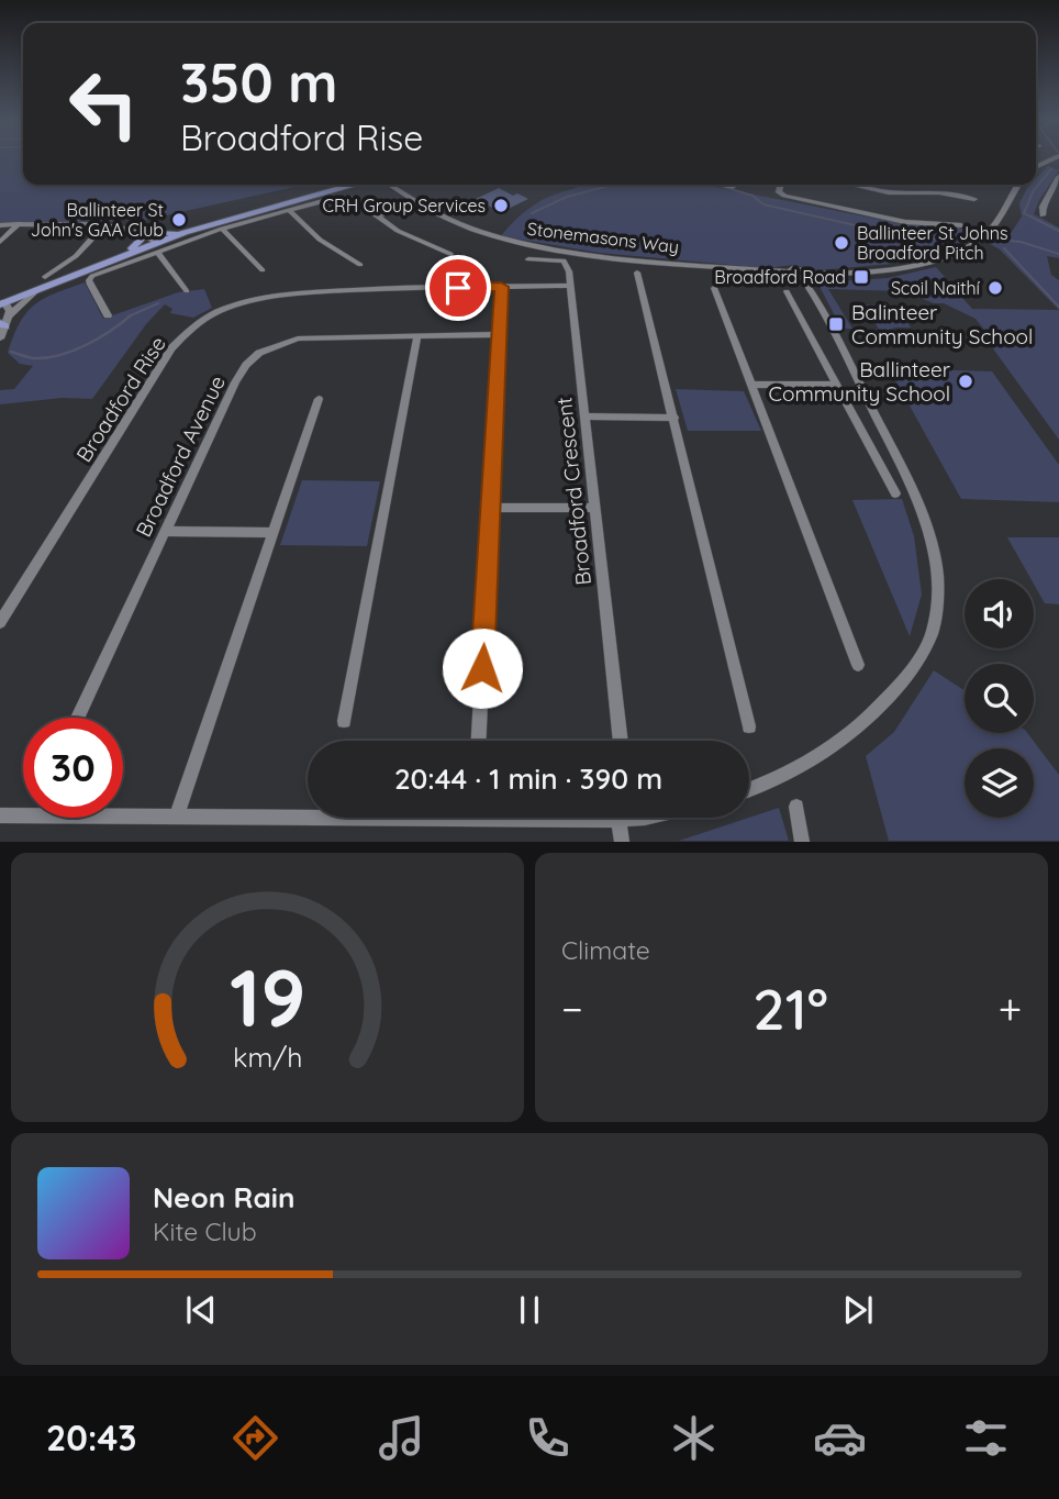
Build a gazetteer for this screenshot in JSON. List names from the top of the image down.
{
  "streets": {
    "street": [
      "Stonemasons Way",
      "Broadford Rise",
      "Broadford Avenue",
      "Broadford Crescent"
    ]
  },
  "crossings": [
    ["Broadford Rise", "Broadford Crescent"]
  ],
  "places": {
    "other": [
      "CRH Group Services",
      "Ballinteer St John's GAA Club",
      "Ballinteer St Johns Broadford Pitch",
      "Scoil Naithí",
      "Ballinteer Community School"
    ],
    "transit": ["Broadford Road", "Balinteer Community School"]
  },
  "page": {
    "turn": ["350 m", "Broadford Rise"],
    "limit": "30",
    "trip": "20:44 · 1 min · 390 m",
    "tile": "Climate",
    "heat": ["−", "21°", "+"],
    "song": ["Neon Rain", "Kite Club"],
    "tabs": "20:43",
    "gauge": ["19", "km/h"]
  }
}
